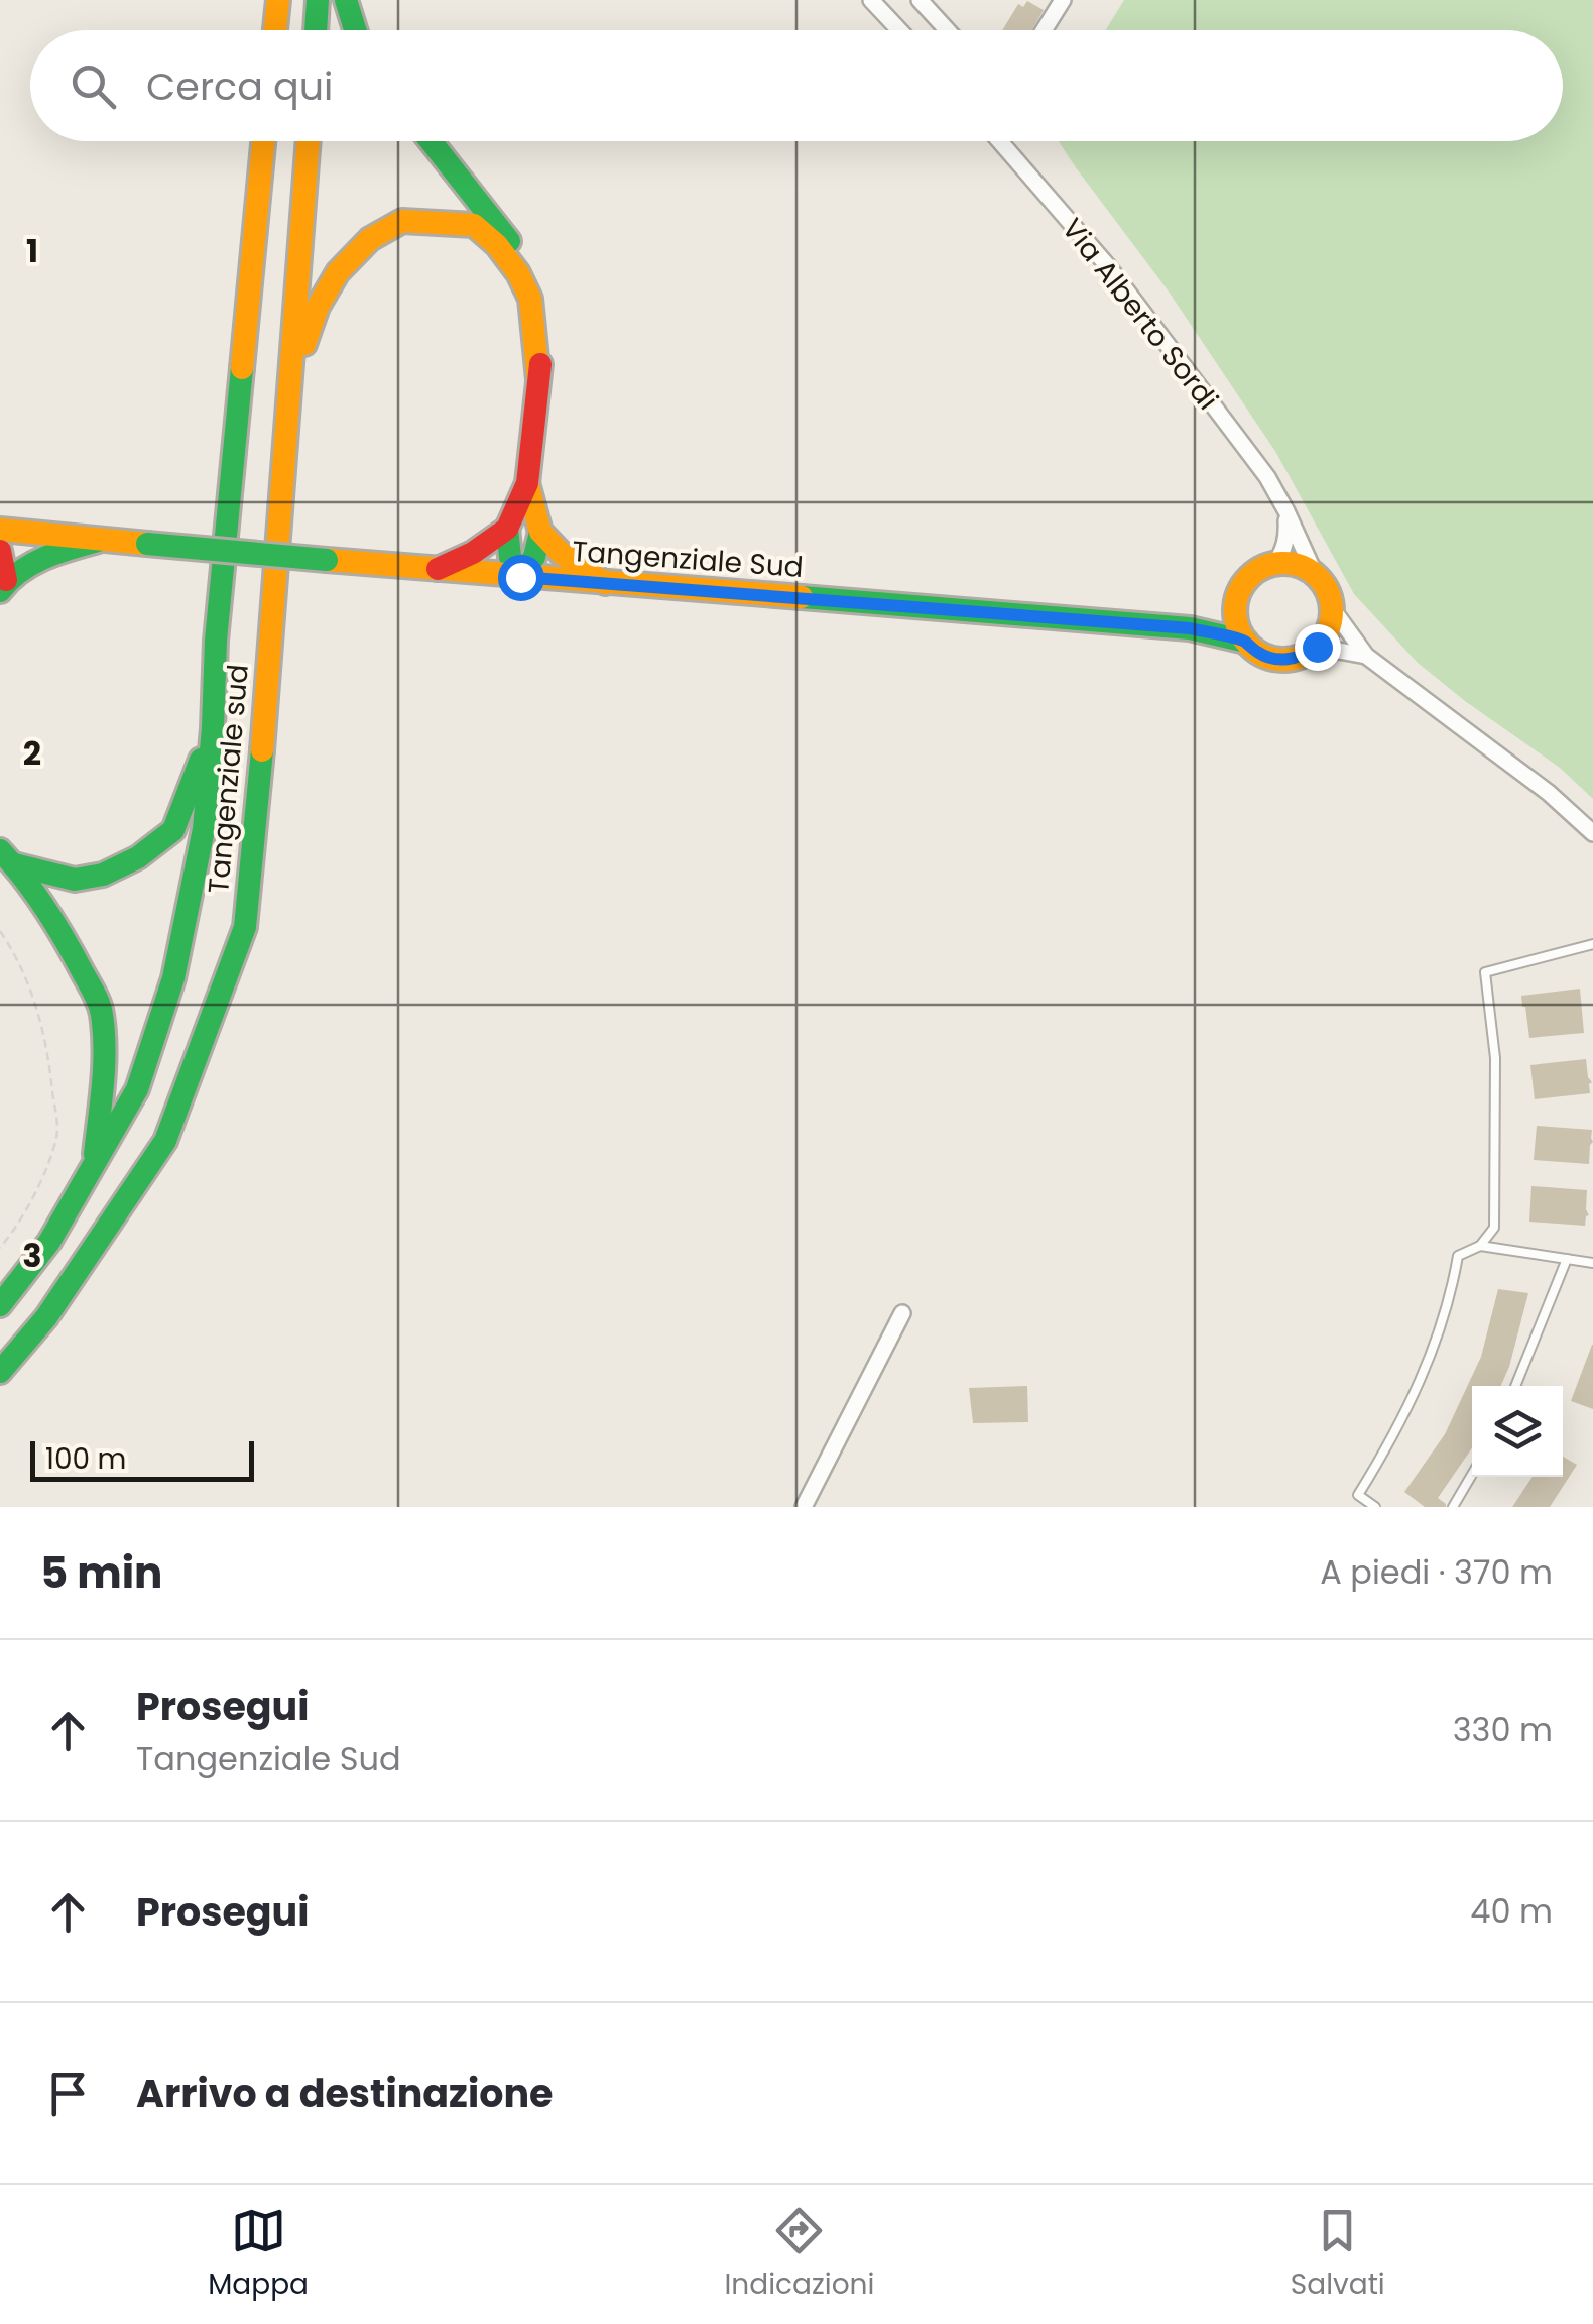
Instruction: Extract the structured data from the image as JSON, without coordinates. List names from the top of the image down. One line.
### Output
{"streets":{"main road":["Tangenziale Sud","Tangenziale sud"],"street":["Via Alberto Sordi"]},"crossings":[["Via Alberto Sordi","Tangenziale Sud"]],"scale_bar":"100 m","page":{"search":"Cerca qui","scale":"100 m","heading":["5 min","A piedi · 370 m"],"list":[["Prosegui","Tangenziale Sud","330 m"],["Prosegui","40 m"],"Arrivo a destinazione"],"nav":["Mappa","Indicazioni","Salvati"]},"grid":{"rows":["1","2","3"]}}
